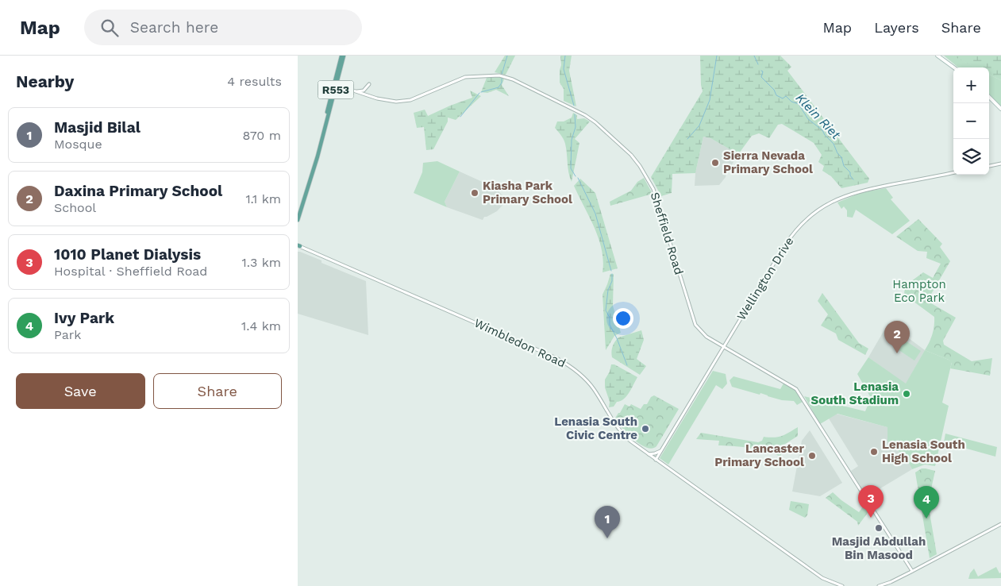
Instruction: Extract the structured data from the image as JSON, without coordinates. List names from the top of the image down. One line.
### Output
{"streets":{"main road":["R553"],"street":["Sheffield Road","Wellington Drive","Wimbledon Road"]},"crossings":[["R553","Sheffield Road"],["Sheffield Road","Wellington Drive"],["Wellington Drive","Wimbledon Road"]],"water":["Klein Riet"],"parks":["Hampton Eco Park"],"places":["Sierra Nevada Primary School","Kiasha Park Primary School","Lenasia South Stadium","Lenasia South Civic Centre","Lenasia South High School","Lancaster Primary School","Masjid Abdullah Bin Masood"],"page":{"header":"Map","search":"Search here","nav":["Map","Layers","Share"],"heading":["Nearby","4 results"],"map_buttons":["+","−"],"list":[{"mark":"1","name":"Masjid Bilal","note":"Mosque","value":"870 m"},{"mark":"2","name":"Daxina Primary School","note":"School","value":"1.1 km"},{"mark":"3","name":"1010 Planet Dialysis","note":"Hospital · Sheffield Road","value":"1.3 km"},{"mark":"4","name":"Ivy Park","note":"Park","value":"1.4 km"}],"pins":["2","3","4","1"],"buttons":["Save","Share"]}}
